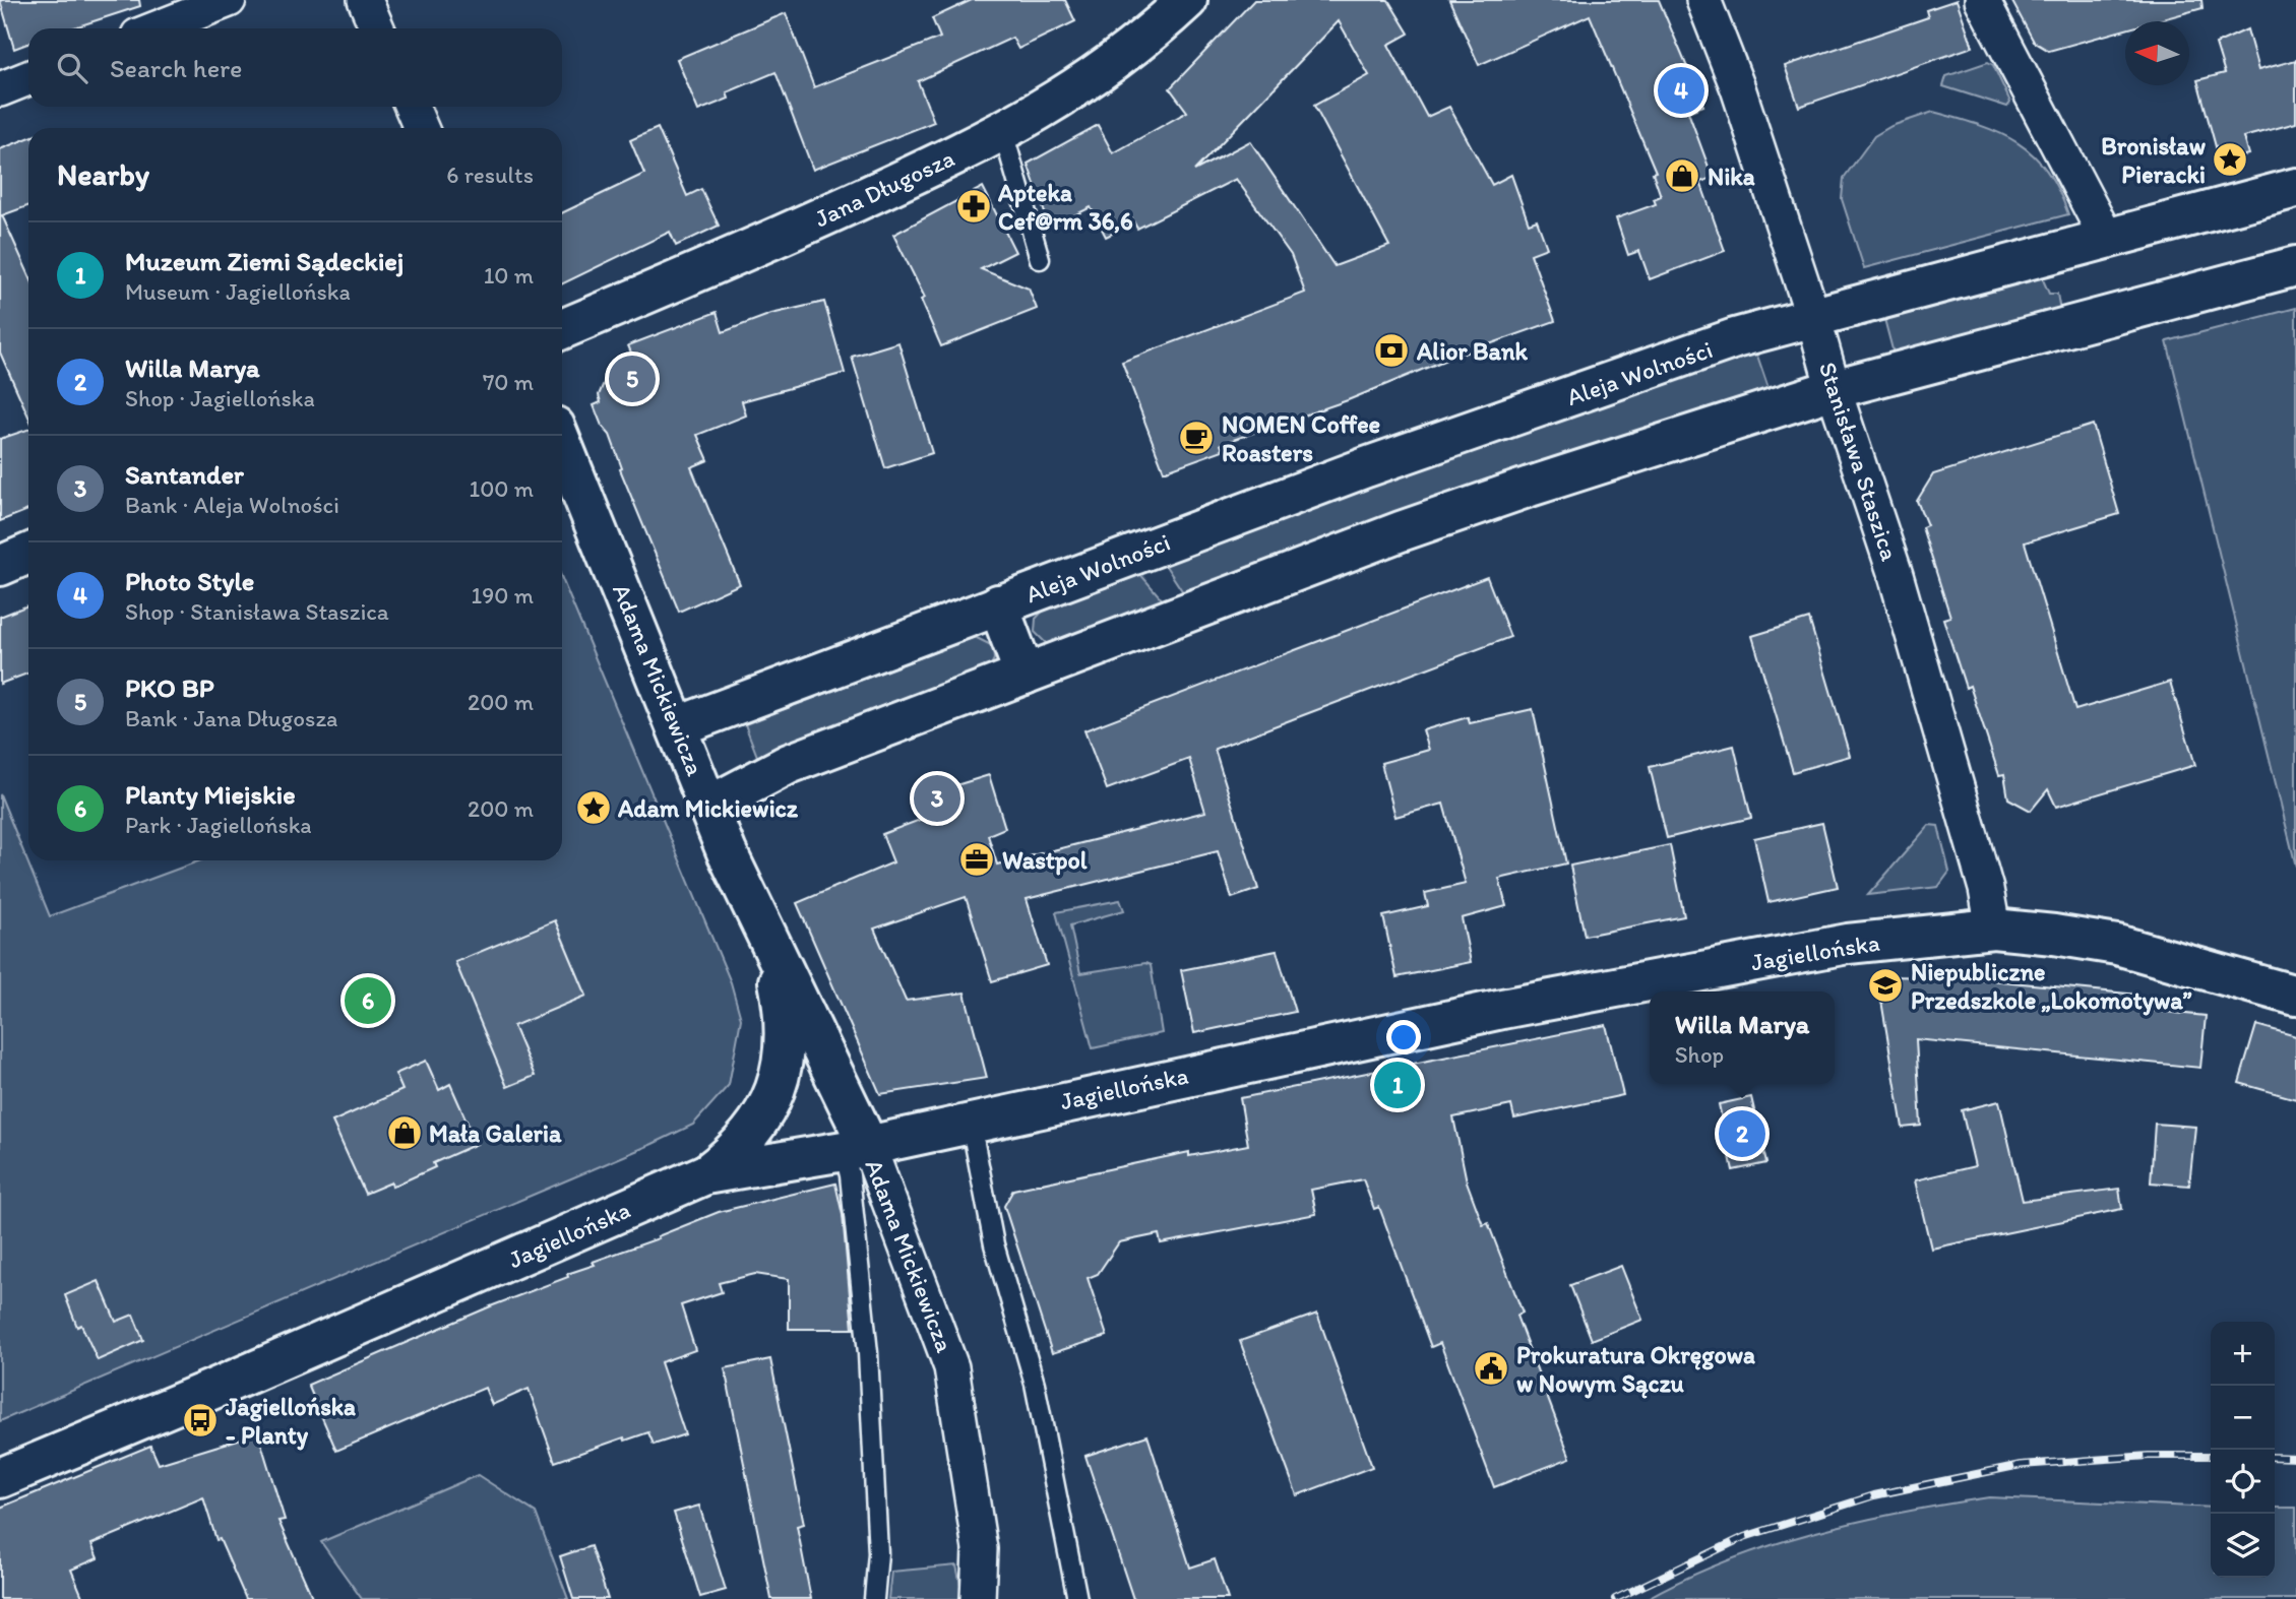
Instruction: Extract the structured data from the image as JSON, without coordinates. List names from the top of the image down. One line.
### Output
{"streets":{"street":["Jana Długosza","Aleja Wolności","Stanisława Staszica","Adama Mickiewicza","Jagiellońska"]},"crossings":[["Aleja Wolności","Stanisława Staszica"],["Aleja Wolności","Adama Mickiewicza"],["Stanisława Staszica","Jagiellońska"],["Adama Mickiewicza","Jagiellońska"]],"places":{"place":["Bronisław Pieracki","Adam Mickiewicz"],"shop":["Nika","Mała Galeria"],"pharmacy":["Apteka Cef@rm 36,6"],"bank":["Alior Bank"],"cafe":["NOMEN Coffee Roasters"],"office":["Wastpol"],"school or university":["Niepubliczne Przedszkole „Lokomotywa”"],"public building":["Prokuratura Okręgowa w Nowym Sączu"],"bus stop":["Jagiellońska - Planty"]},"north":"left","page":{"search":"Search here","pins":["4","5","3","6","1","2"],"heading":["Nearby","6 results"],"list":[{"mark":"1","name":"Muzeum Ziemi Sądeckiej","note":"Museum · Jagiellońska","value":"10 m"},{"mark":"2","name":"Willa Marya","note":"Shop · Jagiellońska","value":"70 m"},{"mark":"3","name":"Santander","note":"Bank · Aleja Wolności","value":"100 m"},{"mark":"4","name":"Photo Style","note":"Shop · Stanisława Staszica","value":"190 m"},{"mark":"5","name":"PKO BP","note":"Bank · Jana Długosza","value":"200 m"},{"mark":"6","name":"Planty Miejskie","note":"Park · Jagiellońska","value":"200 m"}],"popup":["Willa Marya","Shop"],"map_buttons":["+","−"]}}
